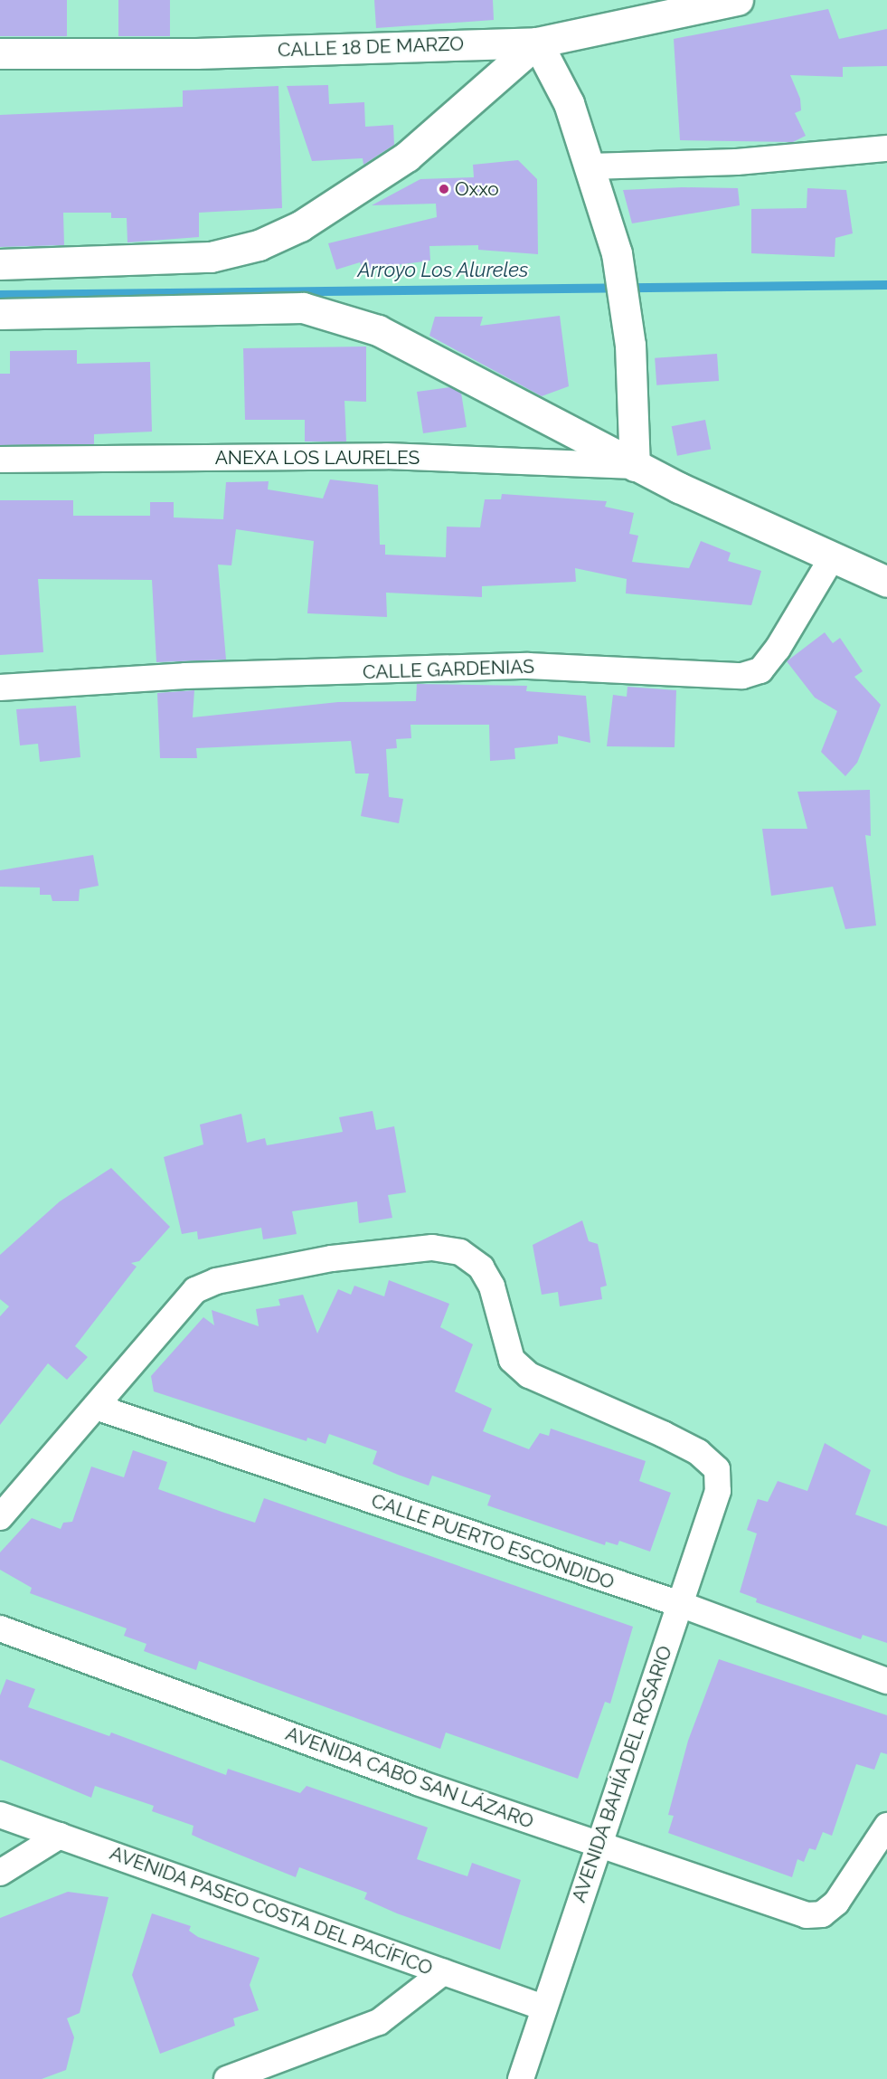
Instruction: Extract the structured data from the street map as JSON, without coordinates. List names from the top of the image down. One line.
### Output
{"streets":{"main road":["CALLE 18 DE MARZO"],"street":["ANEXA LOS LAURELES","CALLE GARDENIAS","CALLE PUERTO ESCONDIDO","AVENIDA BAHÍA DEL ROSARIO","AVENIDA CABO SAN LÁZARO","AVENIDA PASEO COSTA DEL PACÍFICO"]},"crossings":[["CALLE PUERTO ESCONDIDO","AVENIDA BAHÍA DEL ROSARIO"],["AVENIDA BAHÍA DEL ROSARIO","AVENIDA CABO SAN LÁZARO"],["AVENIDA BAHÍA DEL ROSARIO","AVENIDA PASEO COSTA DEL PACÍFICO"]],"water":["Arroyo Los Alureles"],"places":["Oxxo"]}
